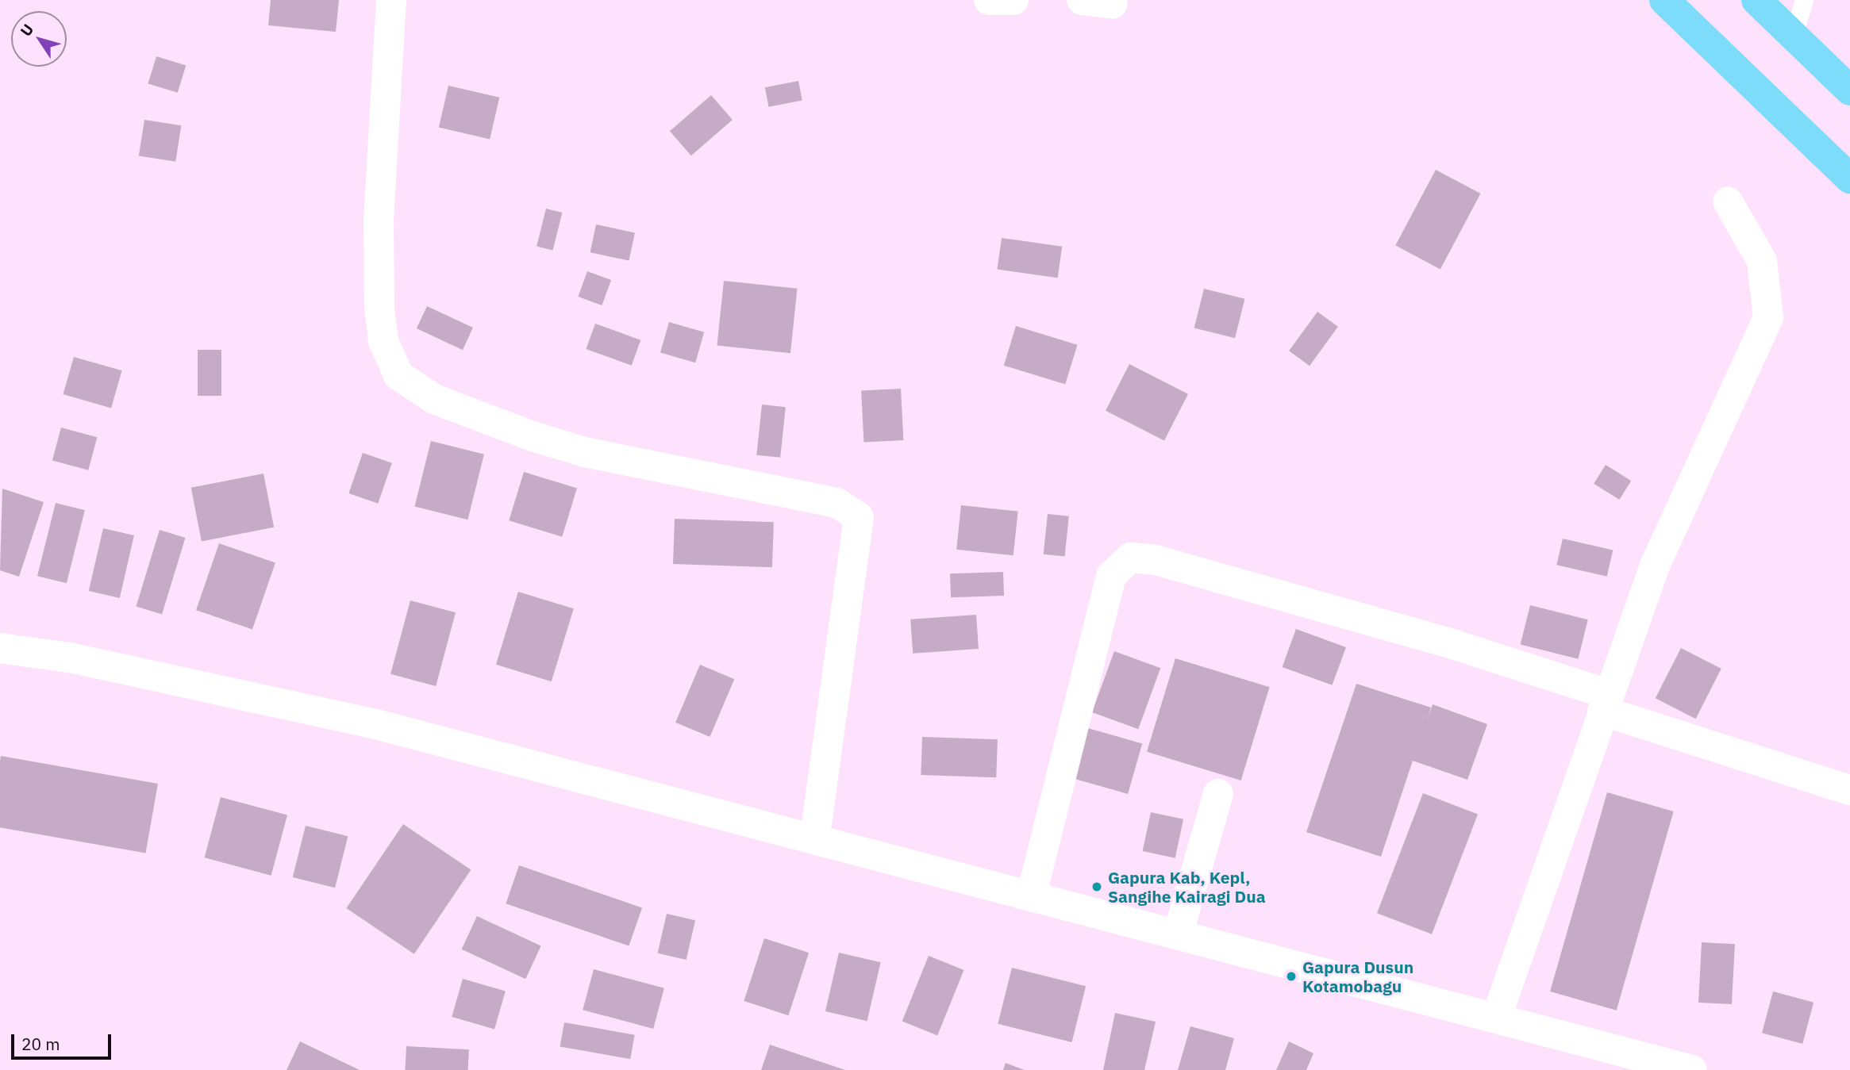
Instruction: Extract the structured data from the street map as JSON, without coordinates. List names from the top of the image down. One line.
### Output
{"places":["Gapura Kab, Kepl, Sangihe Kairagi Dua","Gapura Dusun Kotamobagu"],"scale_bar":"20 m","north":"top left"}
